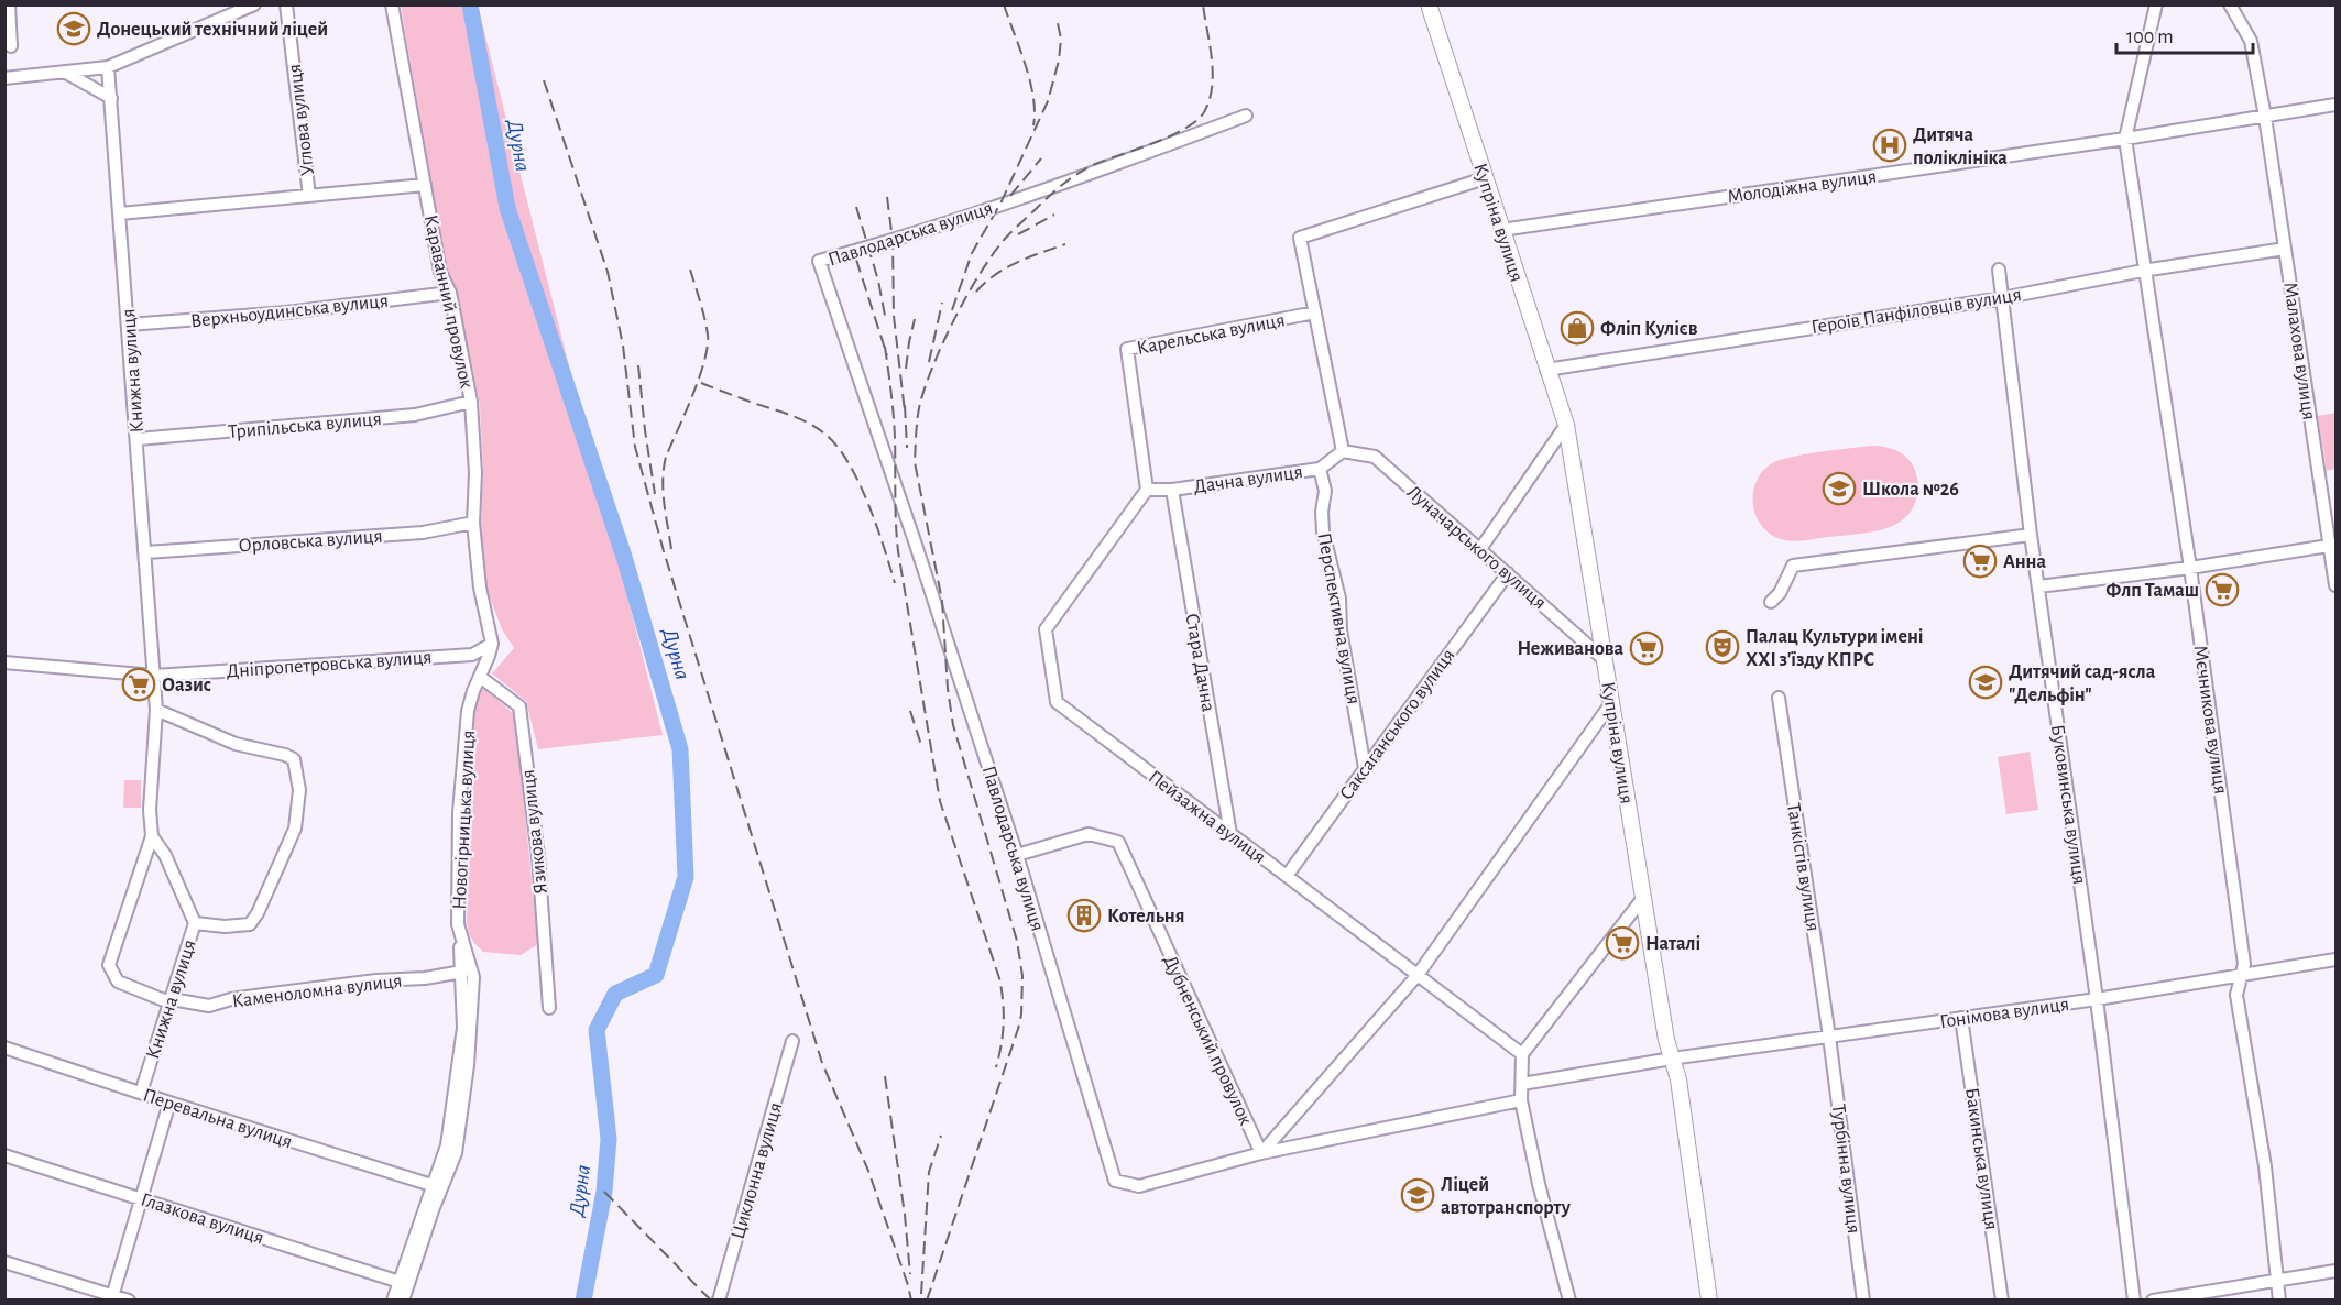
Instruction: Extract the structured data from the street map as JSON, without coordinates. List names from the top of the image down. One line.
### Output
{"streets":{"main road":["Купріна вулиця"],"street":["Углова вулиця","Молодіжна вулиця","Павлодарська вулиця","Караванний провулок","Верхньоудинська вулиця","Героїв Панфіловців вулиця","Карельська вулиця","Малахова вулиця","Книжна вулиця","Трипільська вулиця","Дачна вулиця","Орловська вулиця","Луначарського вулиця","Перспективна вулиця","Стара Дачна","Дніпропетровська вулиця","Мєчникова вулиця","Саксаганського вулиця","Буковинська вулиця","Пейзажна вулиця","Новогірницька вулиця","Язикова вулиця","Танкістів вулиця","Каменоломна вулиця","Гонімова вулиця","Дубненський провулок","Перевальна вулиця","Бакинська вулиця","Турбінна вулиця","Циклонна вулиця","Глазкова вулиця"]},"crossings":[["Углова вулиця","Караванний провулок"],["Углова вулиця","Книжна вулиця"],["Молодіжна вулиця","Купріна вулиця"],["Молодіжна вулиця","Малахова вулиця"],["Молодіжна вулиця","Мєчникова вулиця"],["Купріна вулиця","Героїв Панфіловців вулиця"],["Купріна вулиця","Луначарського вулиця"],["Купріна вулиця","Гонімова вулиця"],["Павлодарська вулиця","Дубненський провулок"],["Караванний провулок","Верхньоудинська вулиця"],["Караванний провулок","Трипільська вулиця"],["Караванний провулок","Орловська вулиця"],["Караванний провулок","Дніпропетровська вулиця"],["Верхньоудинська вулиця","Книжна вулиця"],["Героїв Панфіловців вулиця","Малахова вулиця"],["Героїв Панфіловців вулиця","Мєчникова вулиця"],["Героїв Панфіловців вулиця","Буковинська вулиця"],["Карельська вулиця","Дачна вулиця"],["Карельська вулиця","Пейзажна вулиця"],["Книжна вулиця","Трипільська вулиця"],["Книжна вулиця","Орловська вулиця"],["Книжна вулиця","Дніпропетровська вулиця"],["Книжна вулиця","Каменоломна вулиця"],["Книжна вулиця","Перевальна вулиця"],["Дачна вулиця","Луначарського вулиця"],["Дачна вулиця","Перспективна вулиця"],["Дачна вулиця","Стара Дачна"],["Дачна вулиця","Пейзажна вулиця"],["Луначарського вулиця","Саксаганського вулиця"],["Перспективна вулиця","Саксаганського вулиця"],["Стара Дачна","Пейзажна вулиця"],["Дніпропетровська вулиця","Каменоломна вулиця"],["Мєчникова вулиця","Гонімова вулиця"],["Саксаганського вулиця","Пейзажна вулиця"],["Буковинська вулиця","Гонімова вулиця"],["Новогірницька вулиця","Язикова вулиця"],["Новогірницька вулиця","Каменоломна вулиця"],["Новогірницька вулиця","Перевальна вулиця"],["Новогірницька вулиця","Глазкова вулиця"],["Танкістів вулиця","Гонімова вулиця"],["Танкістів вулиця","Турбінна вулиця"],["Гонімова вулиця","Бакинська вулиця"],["Гонімова вулиця","Турбінна вулиця"]],"water":["Дурна"],"places":{"school or university":["Донецький технічний ліцей","Школа №26","Дитячий сад-ясла \"Дельфін\"","Ліцей автотранспорту"],"hospital":["Дитяча поліклініка"],"shop":["Фліп Кулієв"],"supermarket":["Анна","Флп Тамаш","Неживанова","Оазис","Наталі"],"theatre":["Палац Культури імені XXI з'їзду КПРС"],"building":["Котельня"]},"scale_bar":"100 m"}
